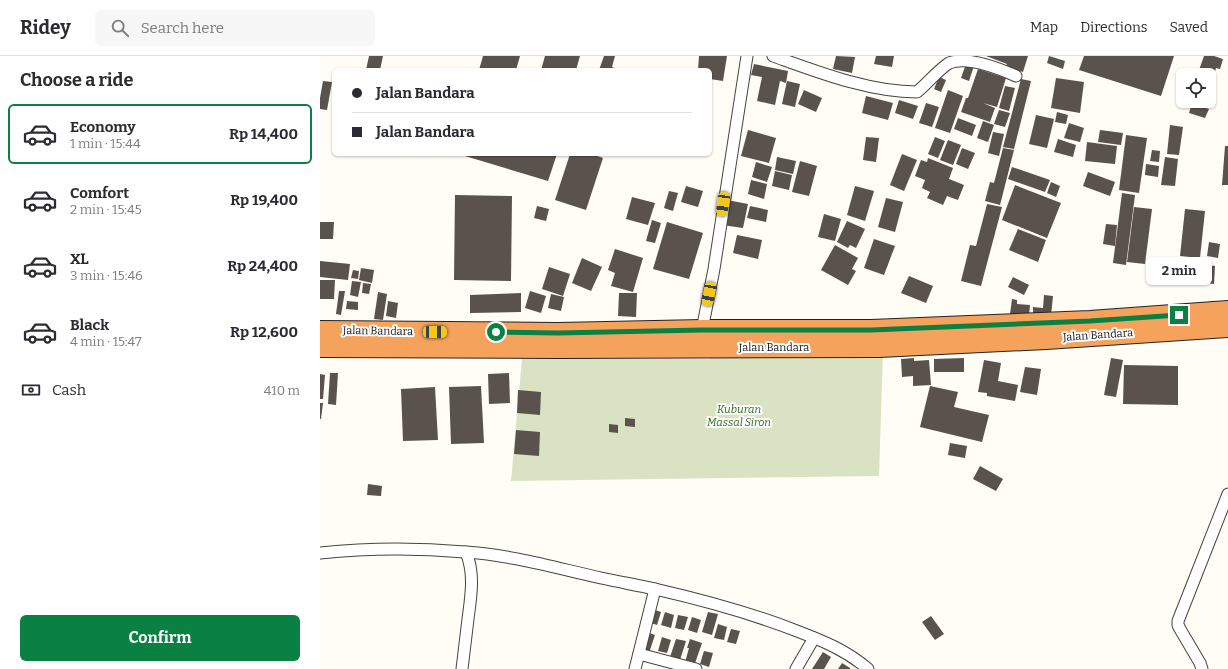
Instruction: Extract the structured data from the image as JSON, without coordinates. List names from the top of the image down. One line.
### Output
{"streets":{"highway":["Jalan Bandara"]},"parks":["Kuburan Massal Siron"],"page":{"header":"Ridey","search":"Search here","nav":["Map","Directions","Saved"],"heading":"Choose a ride","banner":["Jalan Bandara","Jalan Bandara"],"list":[{"name":"Economy","note":"1 min · 15:44","value":"Rp 14,400"},{"name":"Comfort","note":"2 min · 15:45","value":"Rp 19,400"},{"name":"XL","note":"3 min · 15:46","value":"Rp 24,400"},{"name":"Black","note":"4 min · 15:47","value":"Rp 12,600"}],"bubble":"2 min","pay":["Cash","410 m"],"buttons":"Confirm"}}
